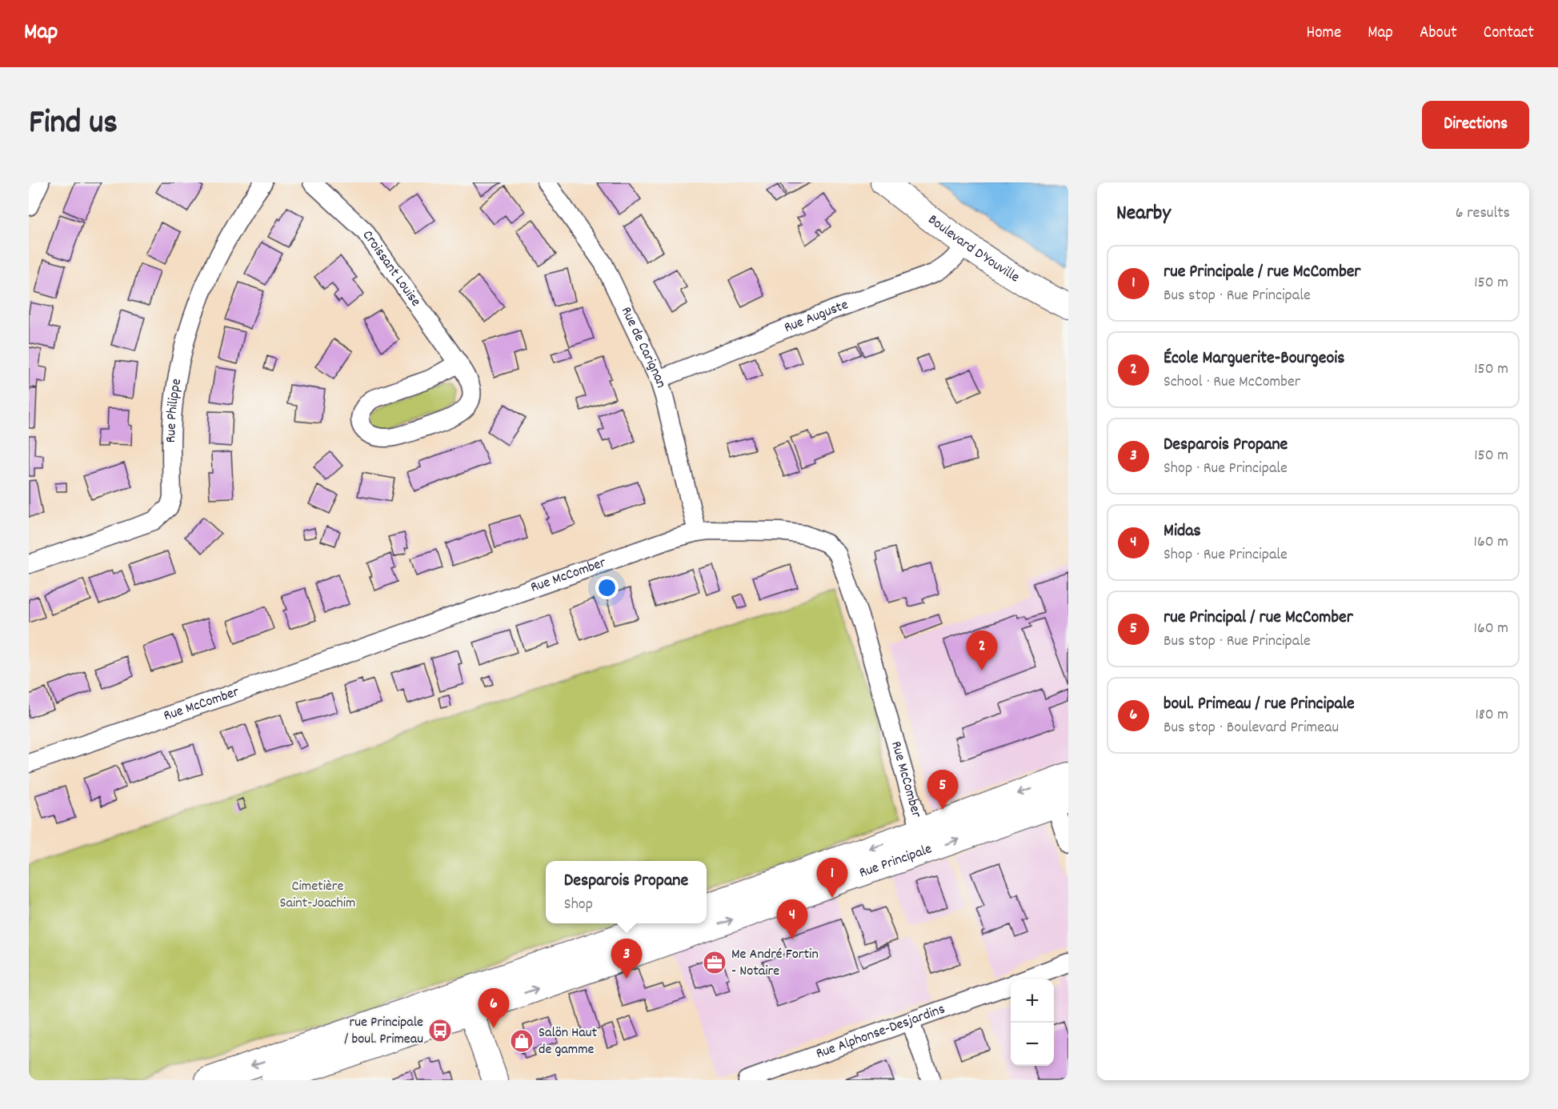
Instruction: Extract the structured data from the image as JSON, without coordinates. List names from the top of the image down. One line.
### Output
{"streets":{"street":["Boulevard D'Youville","Croissant Louise","Rue Auguste","Rue de Carignan","Rue Philippe","Rue McComber","Rue Principale","Rue Alphonse-Desjardins"]},"crossings":[["Boulevard D'Youville","Rue Auguste"],["Rue Auguste","Rue de Carignan"],["Rue de Carignan","Rue McComber"],["Rue McComber","Rue Principale"]],"parks":["Cimetière Saint-Joachim"],"places":{"office":["Me André Fortin - Notaire"],"bus stop":["rue Principale / boul. Primeau"],"shop":["Salön Haut de gamme"]},"page":{"header":"Map","nav":["Home","Map","About","Contact"],"title":"Find us","buttons":"Directions","heading":["Nearby","6 results"],"list":[{"mark":"1","name":"rue Principale / rue McComber","note":"Bus stop · Rue Principale","value":"150 m"},{"mark":"2","name":"École Marguerite-Bourgeois","note":"School · Rue McComber","value":"150 m"},{"mark":"3","name":"Desparois Propane","note":"Shop · Rue Principale","value":"150 m"},{"mark":"4","name":"Midas","note":"Shop · Rue Principale","value":"160 m"},{"mark":"5","name":"rue Principal / rue McComber","note":"Bus stop · Rue Principale","value":"160 m"},{"mark":"6","name":"boul. Primeau / rue Principale","note":"Bus stop · Boulevard Primeau","value":"180 m"}],"pins":["2","5","1","4","3","6"],"popup":["Desparois Propane","Shop"],"map_buttons":["+","−"]}}
